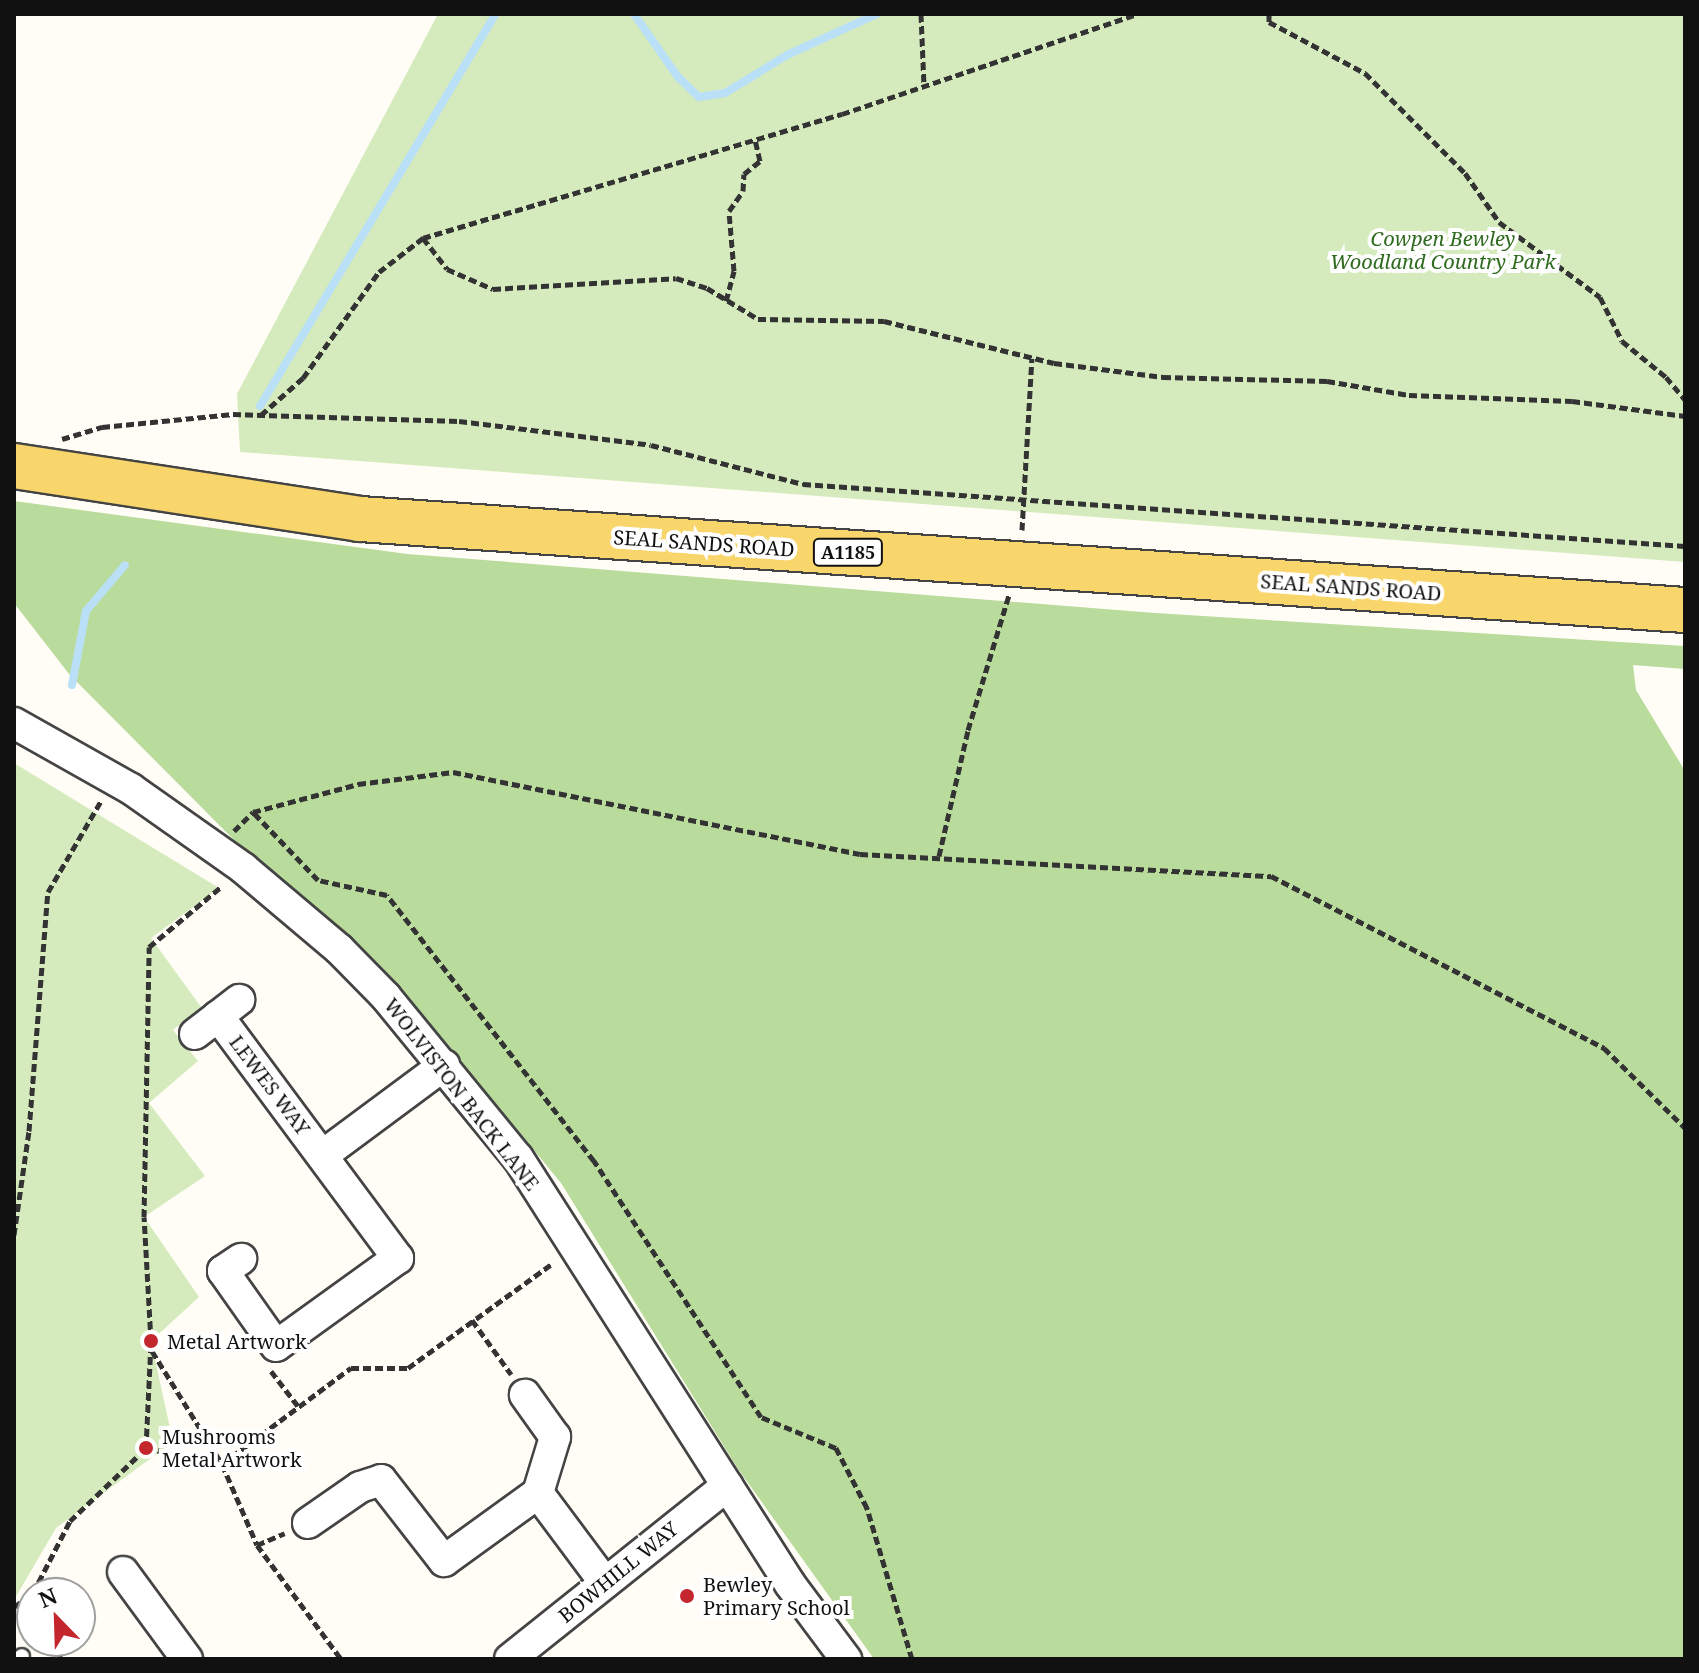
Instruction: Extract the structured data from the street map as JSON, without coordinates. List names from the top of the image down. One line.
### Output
{"streets":{"main road":["SEAL SANDS ROAD","A1185"],"street":["LEWES WAY","WOLVISTON BACK LANE","BOWHILL WAY"]},"crossings":[["LEWES WAY","WOLVISTON BACK LANE"],["WOLVISTON BACK LANE","BOWHILL WAY"]],"parks":["Cowpen Bewley Woodland Country Park"],"places":["Metal Artwork","Mushrooms Metal Artwork","Bewley Primary School"],"north":"top left"}
